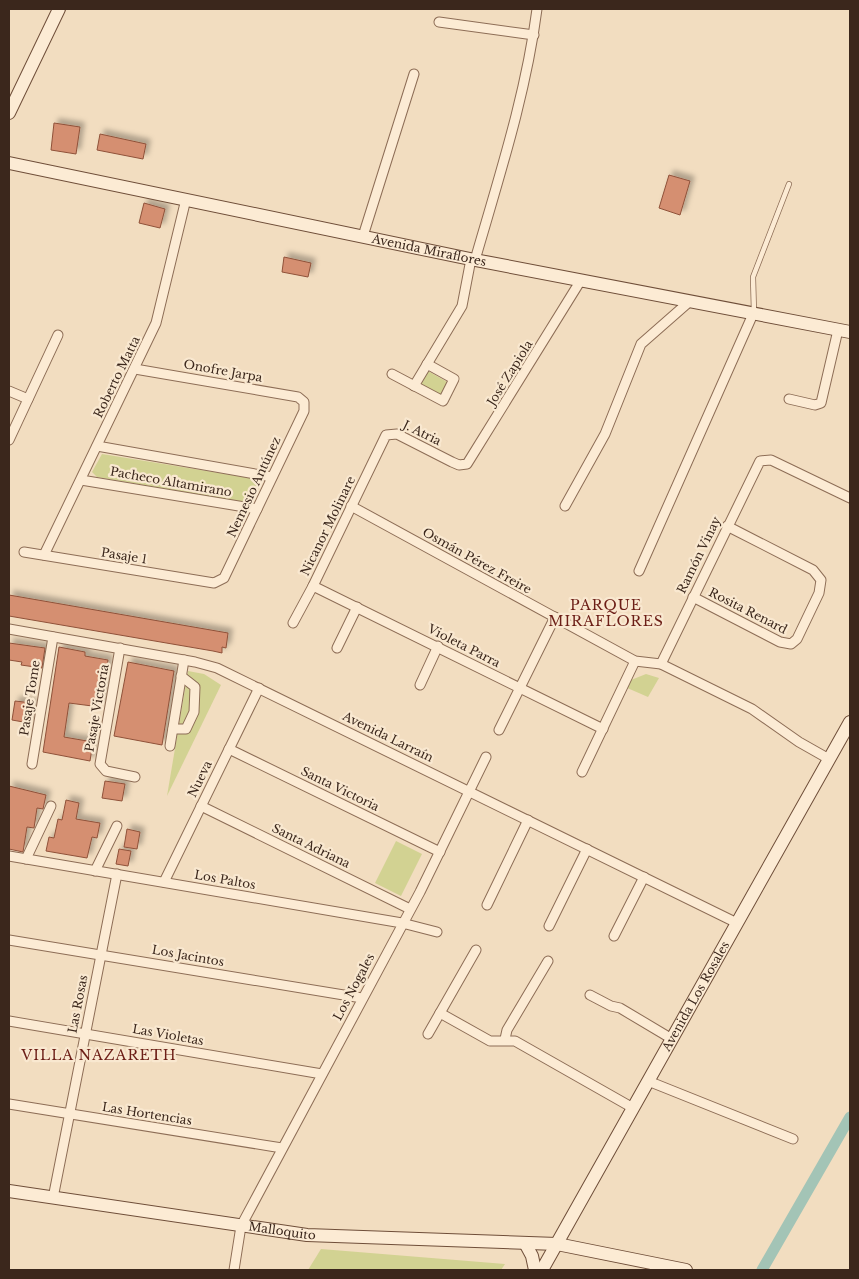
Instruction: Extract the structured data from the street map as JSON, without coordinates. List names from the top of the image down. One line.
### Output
{"streets":{"street":["Avenida Miraflores","Onofre Jarpa","José Zapiola","Roberto Matta","J. Atria","Pacheco Altamirano","Nemesio Antúnez","Nicanor Molinare","Ramón Vinay","Pasaje 1","Osmán Pérez Freire","Rosita Renard","Violeta Parra","Pasaje Tome","Pasaje Victoria","Avenida Larraín","Nueva","Santa Victoria","Santa Adriana","Los Paltos","Los Jacintos","Los Nogales","Avenida Los Rosales","Las Rosas","Las Violetas","Las Hortencias","Malloquito"]},"crossings":[["Avenida Miraflores","José Zapiola"],["Avenida Miraflores","Roberto Matta"],["Onofre Jarpa","Roberto Matta"],["Onofre Jarpa","Nemesio Antúnez"],["José Zapiola","J. Atria"],["Roberto Matta","Pacheco Altamirano"],["Roberto Matta","Pasaje 1"],["J. Atria","Nicanor Molinare"],["Pacheco Altamirano","Nemesio Antúnez"],["Nemesio Antúnez","Pasaje 1"],["Nicanor Molinare","Osmán Pérez Freire"],["Nicanor Molinare","Violeta Parra"],["Ramón Vinay","Osmán Pérez Freire"],["Ramón Vinay","Rosita Renard"],["Osmán Pérez Freire","Avenida Los Rosales"],["Pasaje Tome","Avenida Larraín"],["Pasaje Victoria","Avenida Larraín"],["Avenida Larraín","Nueva"],["Avenida Larraín","Los Nogales"],["Avenida Larraín","Avenida Los Rosales"],["Nueva","Santa Victoria"],["Nueva","Santa Adriana"],["Nueva","Los Paltos"],["Santa Victoria","Los Nogales"],["Santa Adriana","Los Nogales"],["Los Paltos","Los Nogales"],["Los Paltos","Las Rosas"],["Los Jacintos","Los Nogales"],["Los Jacintos","Las Rosas"],["Los Nogales","Las Violetas"],["Los Nogales","Las Hortencias"],["Los Nogales","Malloquito"],["Avenida Los Rosales","Malloquito"],["Las Rosas","Las Violetas"],["Las Rosas","Las Hortencias"],["Las Rosas","Malloquito"]],"districts":["PARQUE MIRAFLORES","VILLA NAZARETH"]}
